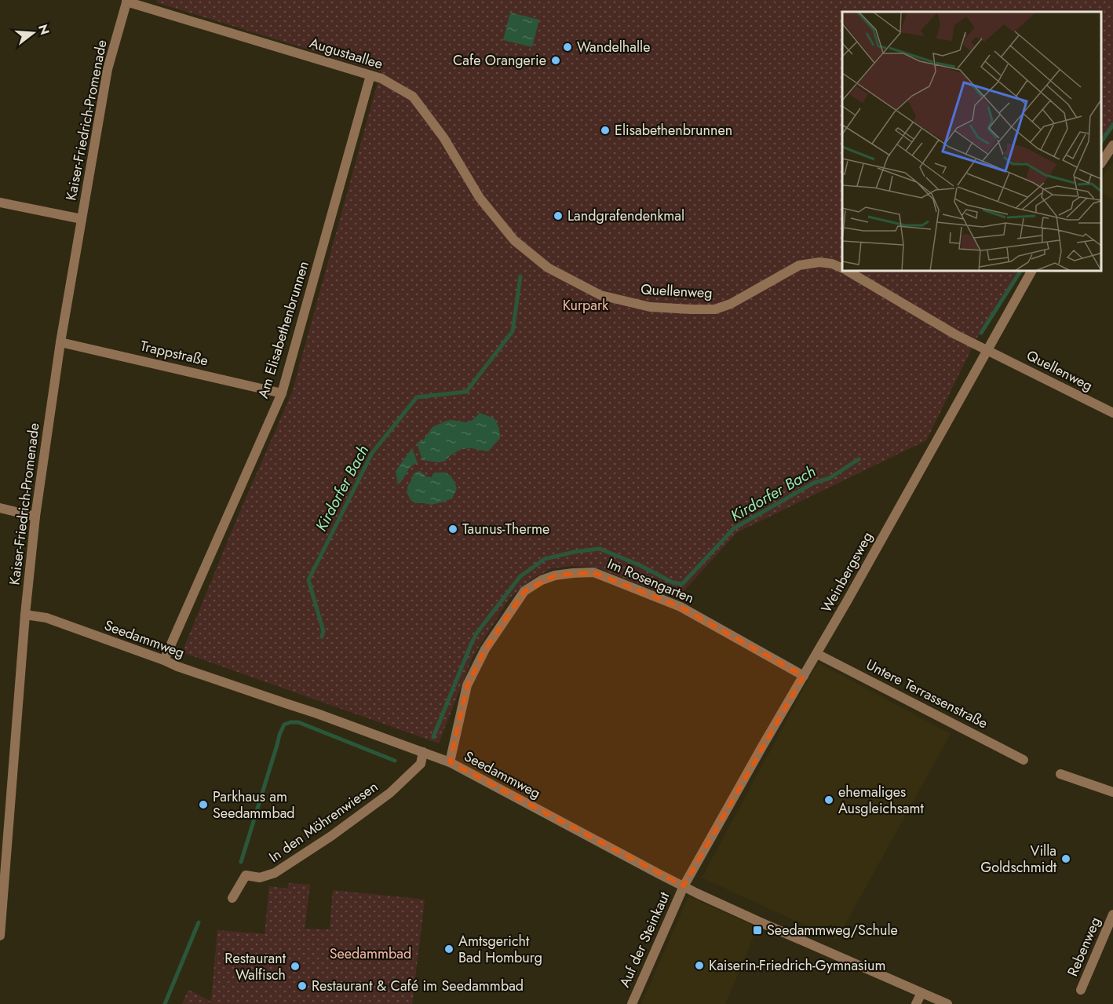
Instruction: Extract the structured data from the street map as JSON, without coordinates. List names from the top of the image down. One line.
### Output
{"streets":{"street":["Augustaallee","Kaiser-Friedrich-Promenade","Quellenweg","Am Elisabethenbrunnen","Trappstraße","Weinbergsweg","Im Rosengarten","Seedammweg","Untere Terrassenstraße","In den Möhrenwiesen","Auf der Steinkaut","Rebenweg"]},"crossings":[["Augustaallee","Kaiser-Friedrich-Promenade"],["Augustaallee","Quellenweg"],["Augustaallee","Am Elisabethenbrunnen"],["Kaiser-Friedrich-Promenade","Trappstraße"],["Kaiser-Friedrich-Promenade","Seedammweg"],["Quellenweg","Weinbergsweg"],["Am Elisabethenbrunnen","Trappstraße"],["Am Elisabethenbrunnen","Seedammweg"],["Weinbergsweg","Im Rosengarten"],["Weinbergsweg","Seedammweg"],["Weinbergsweg","Untere Terrassenstraße"],["Weinbergsweg","Auf der Steinkaut"],["Im Rosengarten","Seedammweg"],["Seedammweg","In den Möhrenwiesen"],["Seedammweg","Auf der Steinkaut"]],"water":["Kirdorfer Bach"],"parks":["Kurpark","Seedammbad"],"places":{"other":["Wandelhalle","Cafe Orangerie","Elisabethenbrunnen","Landgrafendenkmal","Taunus-Therme","ehemaliges Ausgleichsamt","Parkhaus am Seedammbad","Villa Goldschmidt","Amtsgericht Bad Homburg","Kaiserin-Friedrich-Gymnasium","Restaurant Walfisch","Restaurant & Café im Seedammbad"],"transit":["Seedammweg/Schule"]},"north":"right"}
